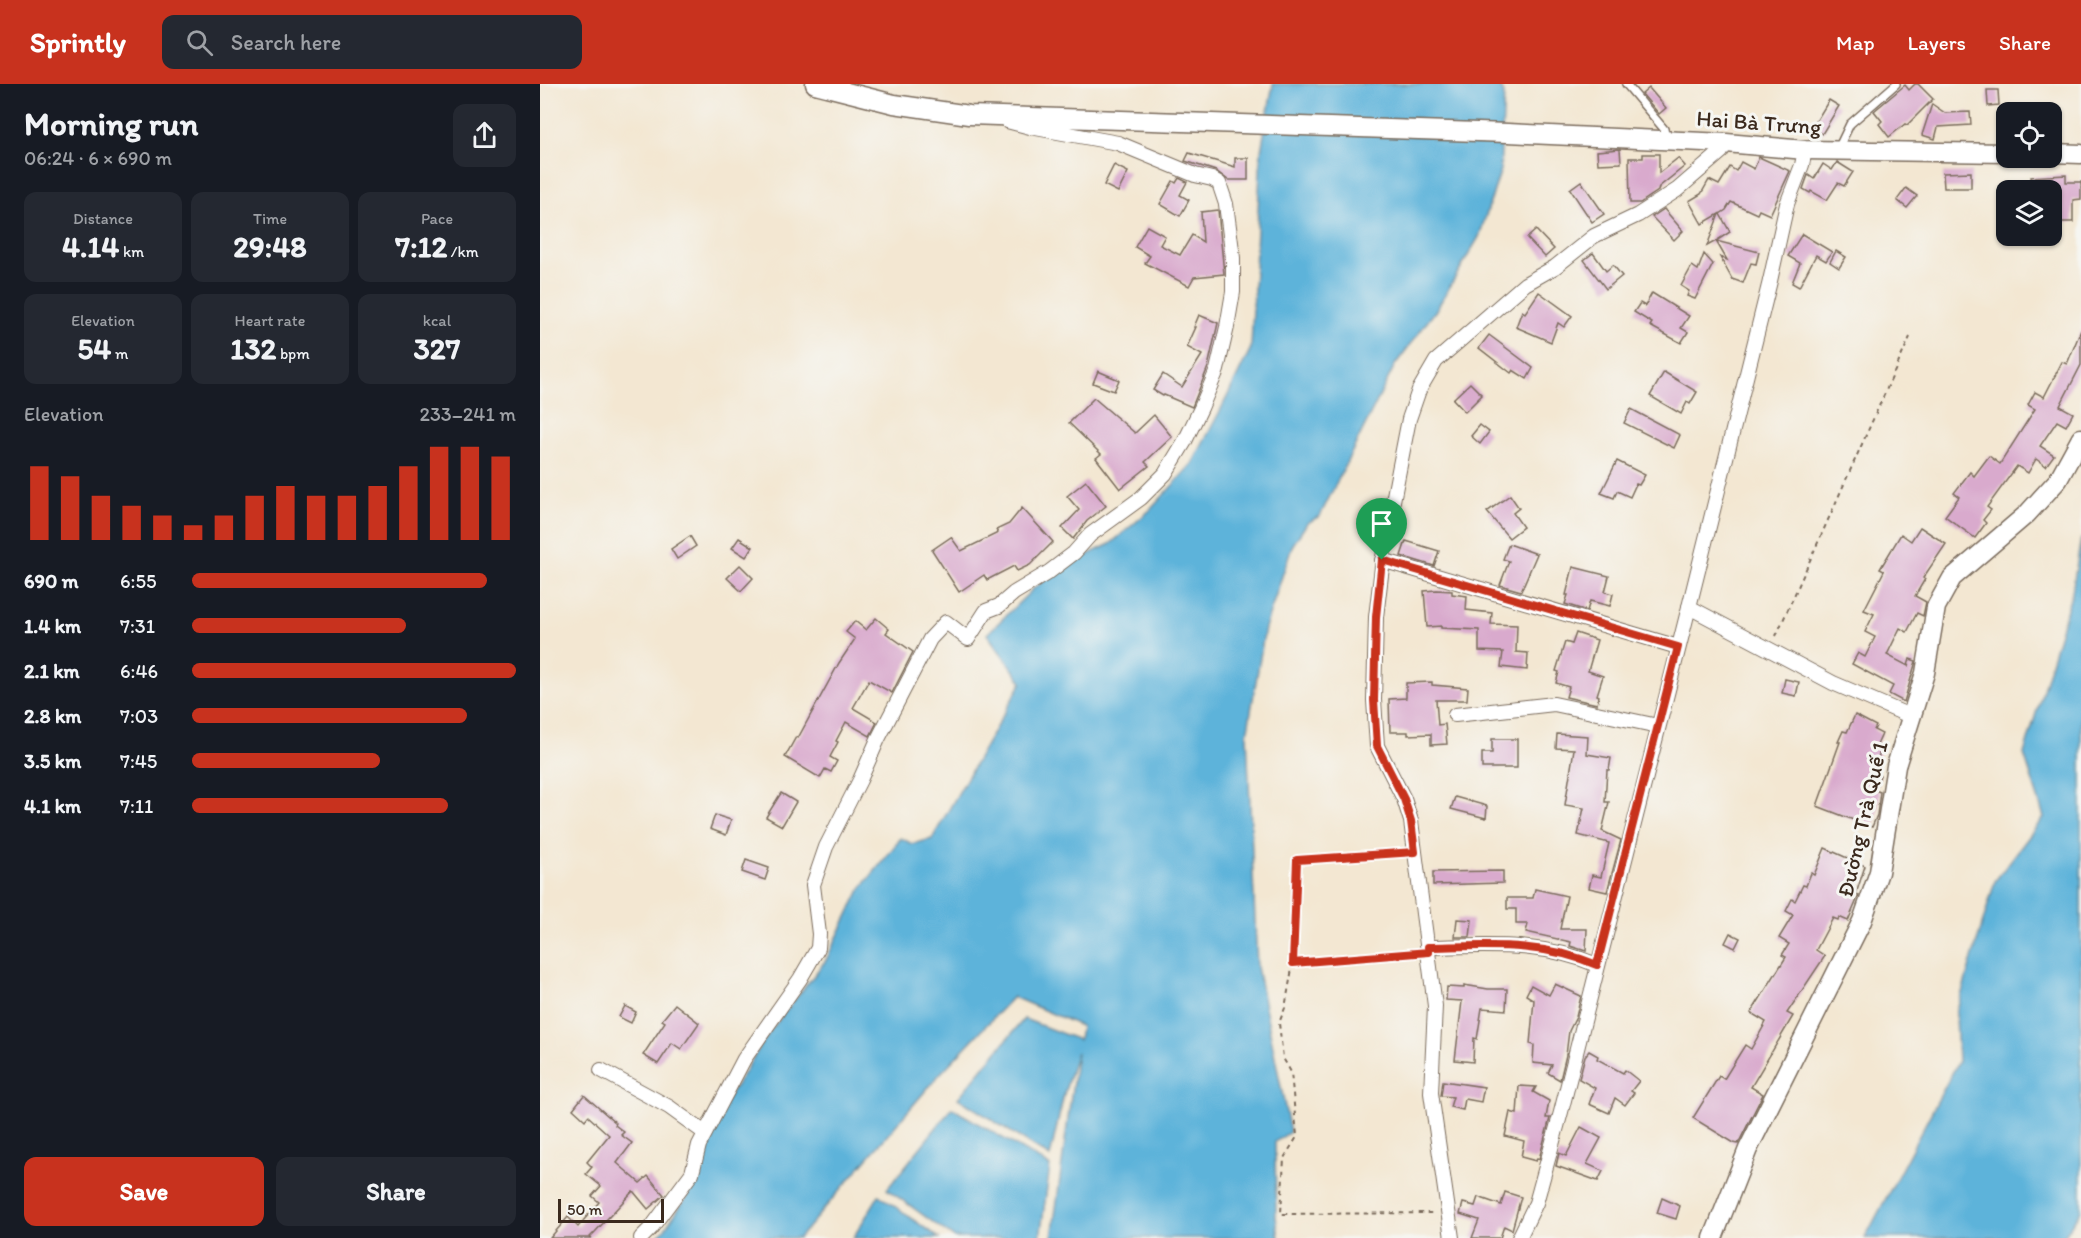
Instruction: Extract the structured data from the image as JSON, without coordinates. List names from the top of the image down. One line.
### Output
{"streets":{"street":["Hai Bà Trưng","Đường Trà Quế 1"]},"scale_bar":"50 m","page":{"header":"Sprintly","search":"Search here","nav":["Map","Layers","Share"],"heading":["Morning run","06:24 · 6 × 690 m"],"stats":[["Distance","4.14 km"],["Time","29:48"],["Pace","7:12 /km"],["Elevation","54 m"],["Heart rate","132 bpm"],["kcal","327"]],"chart":["Elevation","233–241 m"],"list":[{"name":"690 m","note":"6:55"},{"name":"1.4 km","note":"7:31"},{"name":"2.1 km","note":"6:46"},{"name":"2.8 km","note":"7:03"},{"name":"3.5 km","note":"7:45"},{"name":"4.1 km","note":"7:11"}],"buttons":["Save","Share"],"scale":"50 m"}}
